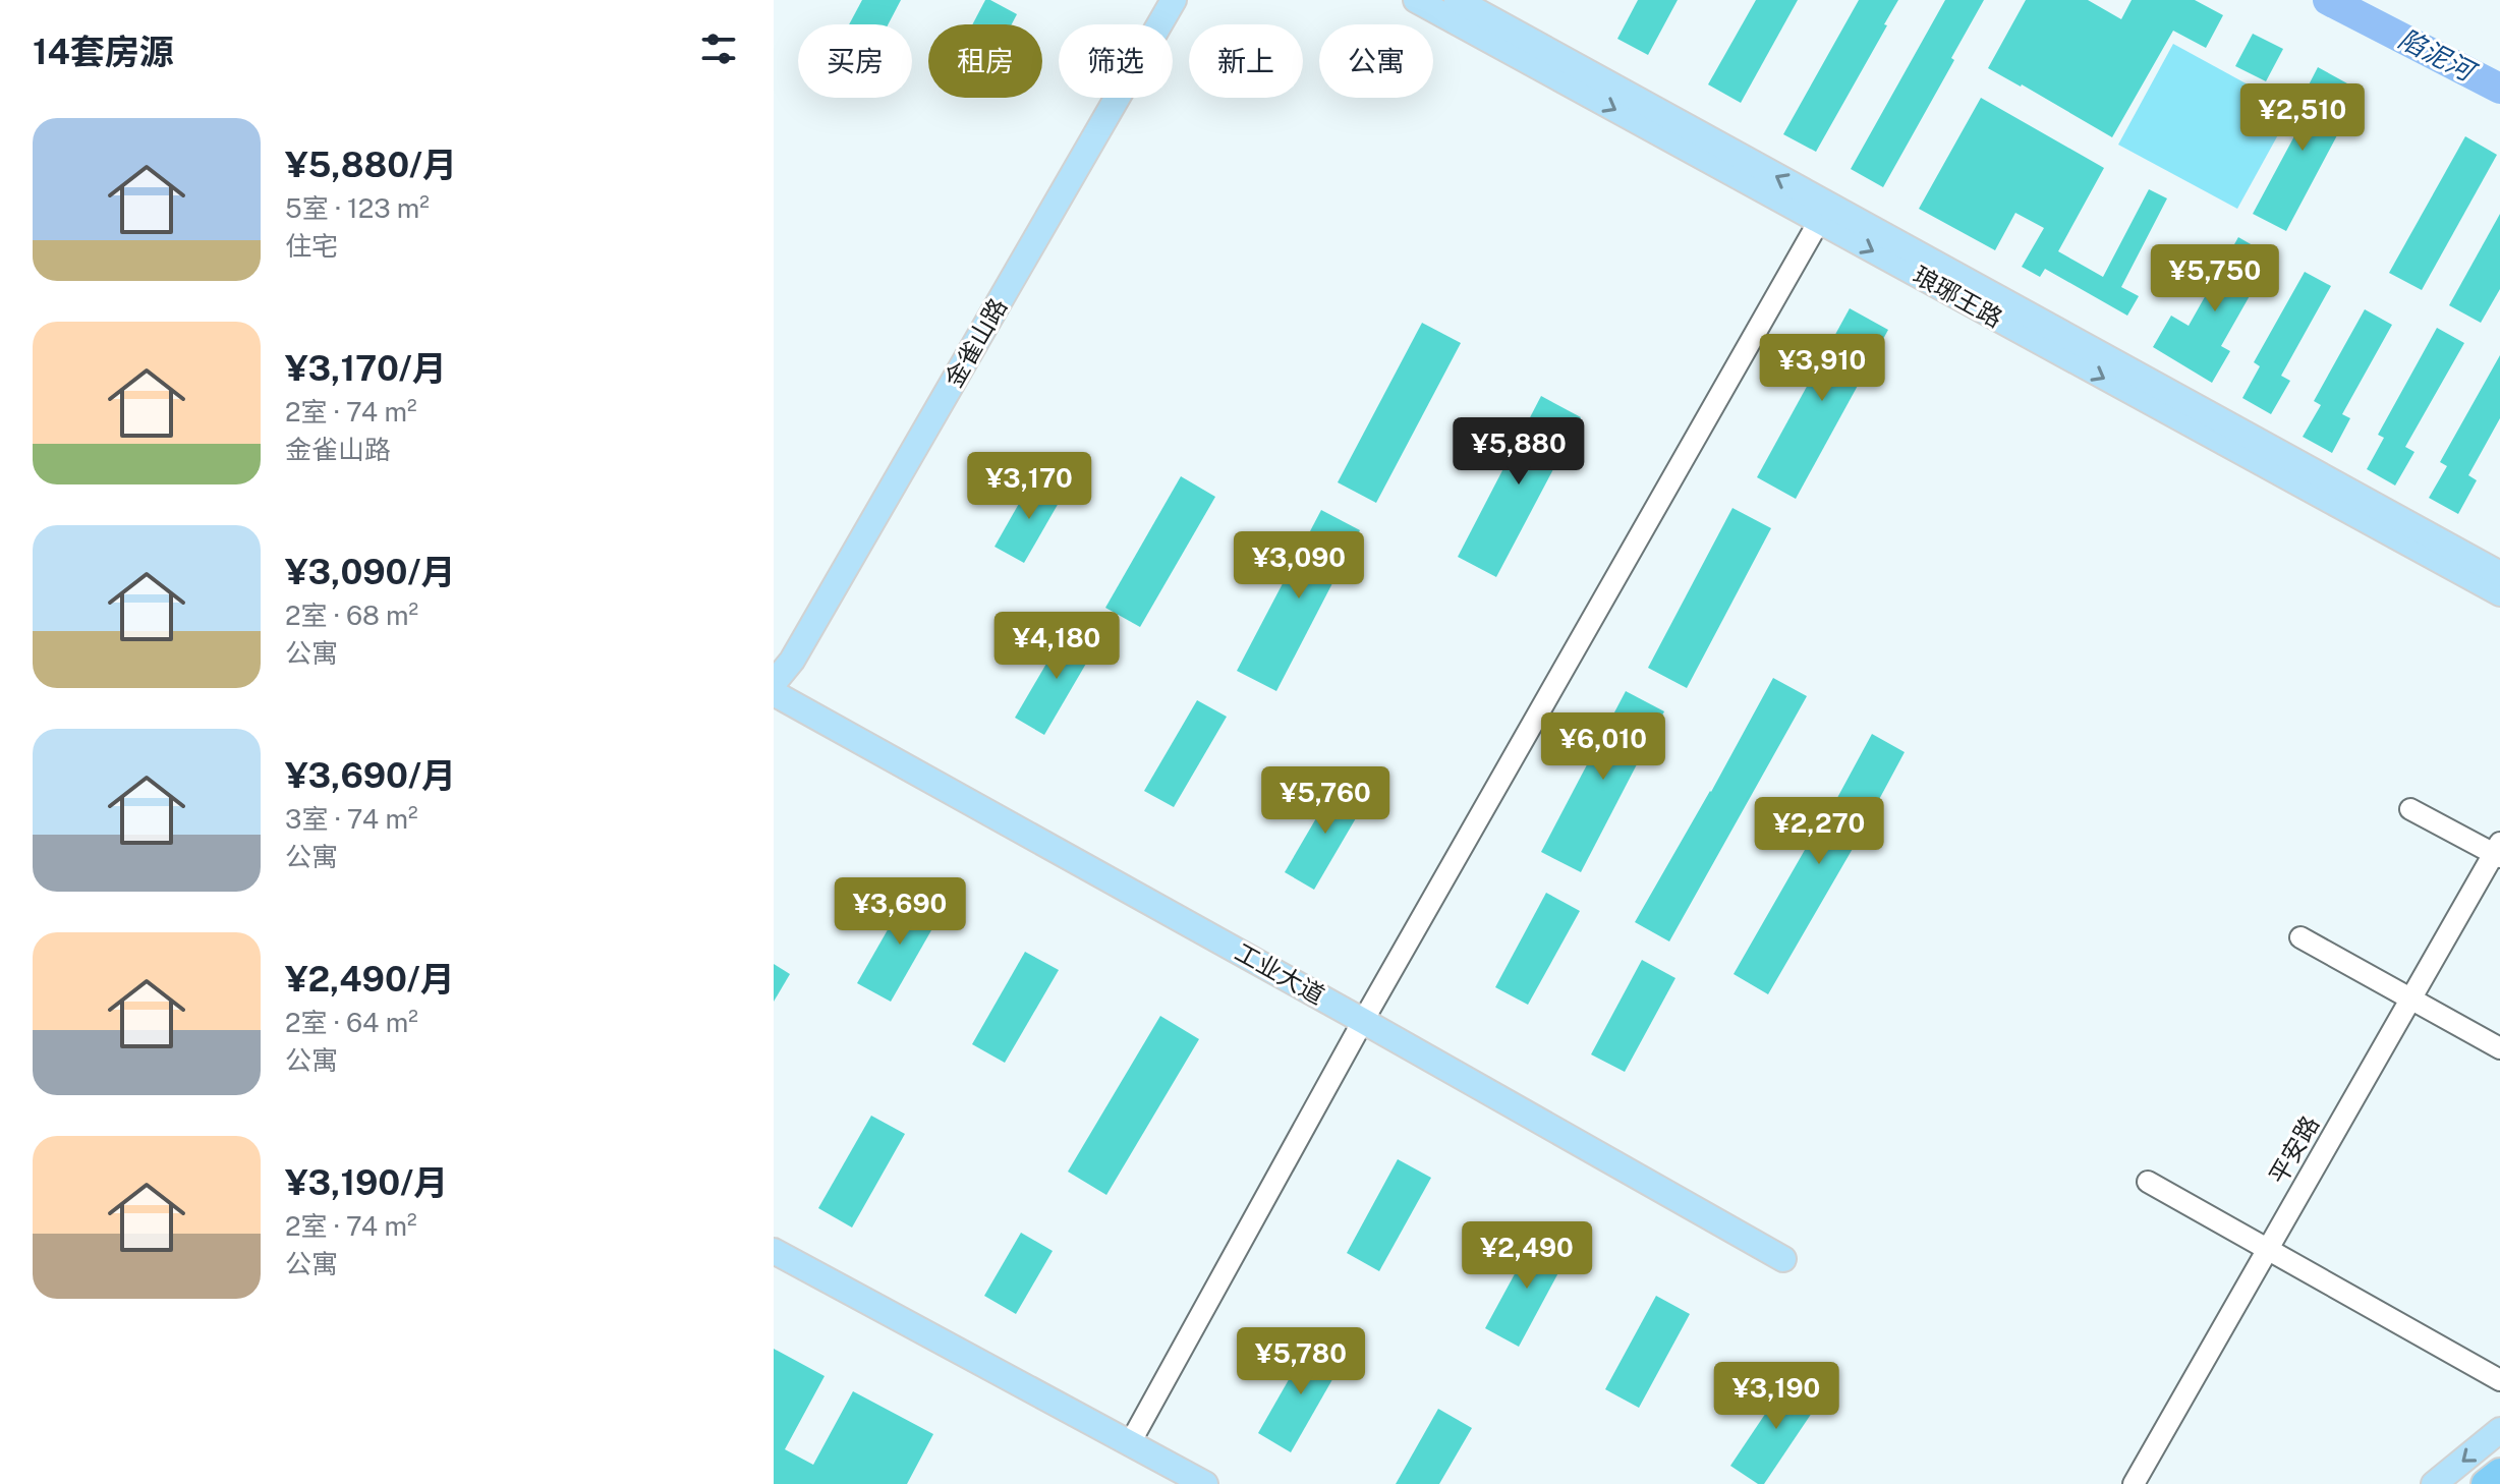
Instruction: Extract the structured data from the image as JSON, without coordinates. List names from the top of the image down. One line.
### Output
{"streets":{"main road":["琅琊王路","金雀山路","工业大道"],"street":["平安路"]},"water":["陷泥河"],"page":{"heading":"14套房源","chip":["买房","租房","筛选","新上","公寓"],"price":["¥2,510","¥5,750","¥3,910","¥5,880","¥3,170","¥3,090","¥4,180","¥6,010","¥5,760","¥2,270","¥3,690","¥2,490","¥5,780","¥3,190"],"list":[{"name":"¥5,880/月","note":"5室 · 123 m² · 住宅"},{"name":"¥3,170/月","note":"2室 · 74 m² · 金雀山路"},{"name":"¥3,090/月","note":"2室 · 68 m² · 公寓"},{"name":"¥3,690/月","note":"3室 · 74 m² · 公寓"},{"name":"¥2,490/月","note":"2室 · 64 m² · 公寓"},{"name":"¥3,190/月","note":"2室 · 74 m² · 公寓"}]}}
